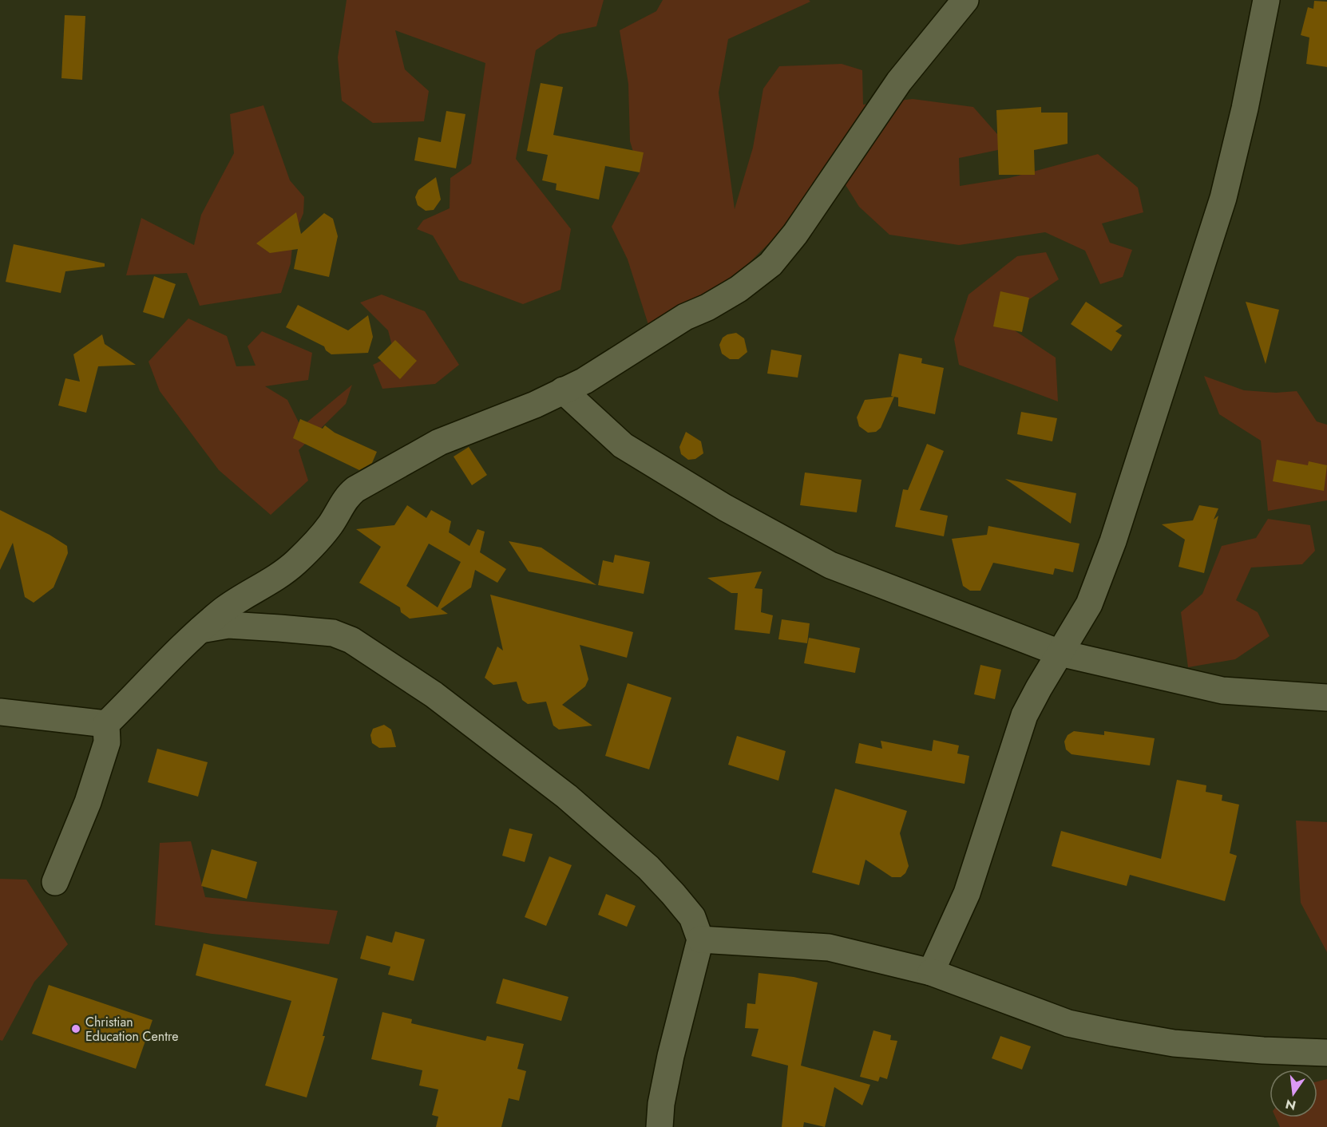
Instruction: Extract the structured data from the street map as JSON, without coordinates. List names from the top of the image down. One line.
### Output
{"places":["Christian Education Centre"],"north":"bottom"}
